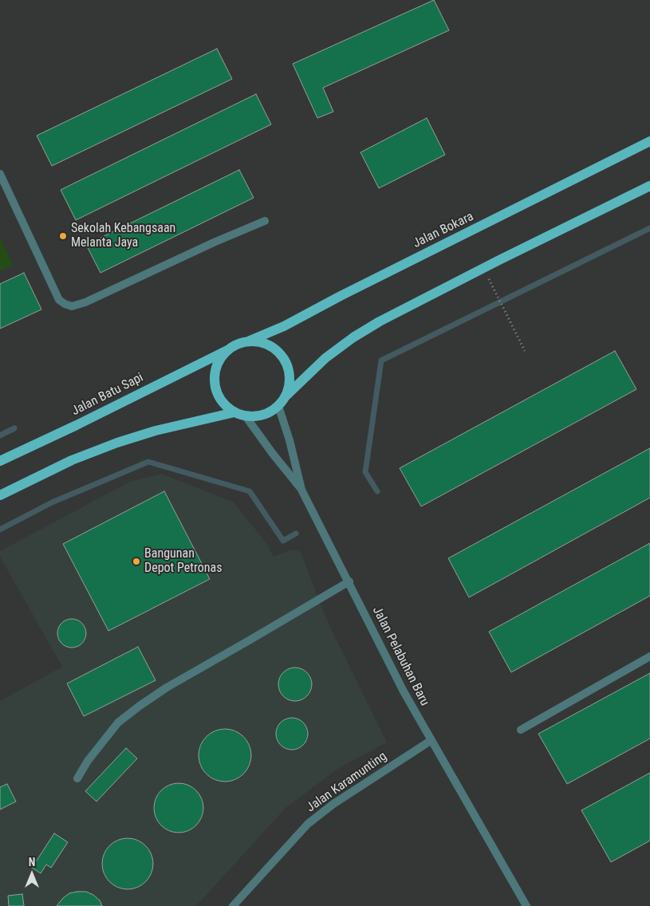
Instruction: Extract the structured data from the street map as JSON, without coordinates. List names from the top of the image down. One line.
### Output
{"streets":{"main road":["Jalan Bokara","Jalan Batu Sapi"],"street":["Jalan Pelabuhan Baru","Jalan Karamunting"]},"crossings":[["Jalan Bokara","Jalan Batu Sapi"],["Jalan Bokara","Jalan Pelabuhan Baru"],["Jalan Batu Sapi","Jalan Pelabuhan Baru"],["Jalan Pelabuhan Baru","Jalan Karamunting"]],"places":["Sekolah Kebangsaan Melanta Jaya","Bangunan Depot Petronas"],"north":"top"}
